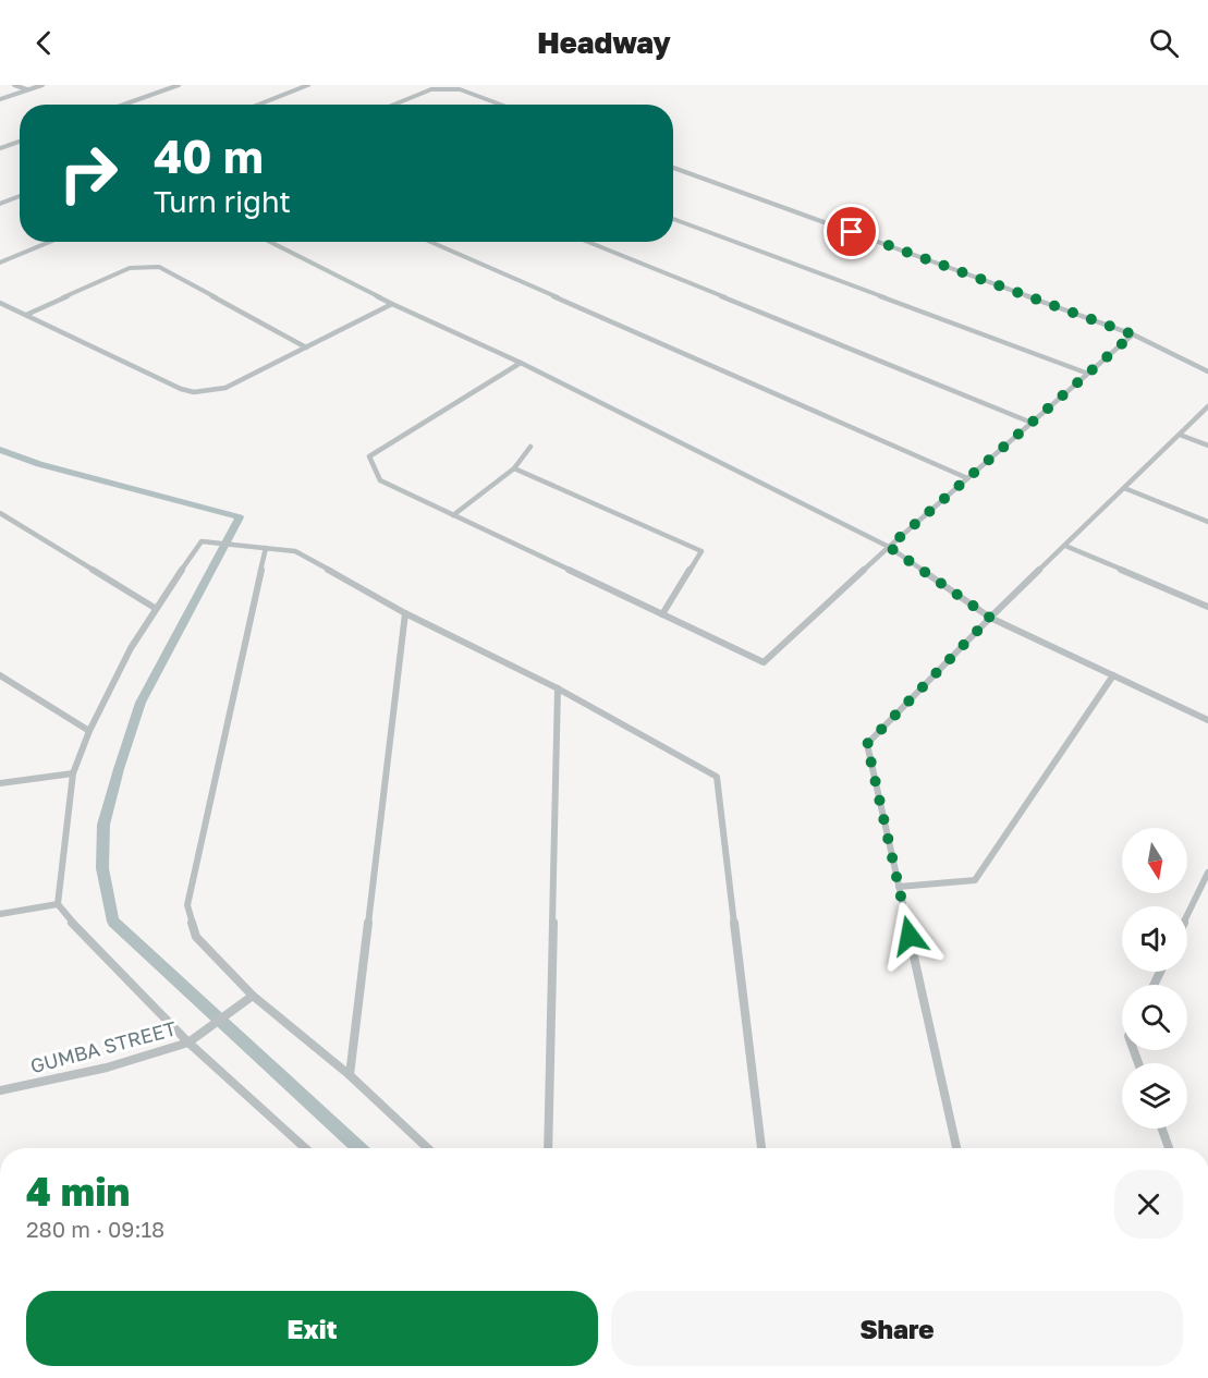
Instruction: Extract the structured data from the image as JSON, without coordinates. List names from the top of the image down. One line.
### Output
{"streets":{"street":["GUMBA STREET"]},"north":"bottom","page":{"header":"Headway","turn":["40 m","Turn right"],"heading":["4 min","280 m · 09:18"],"buttons":["Exit","Share"]}}
